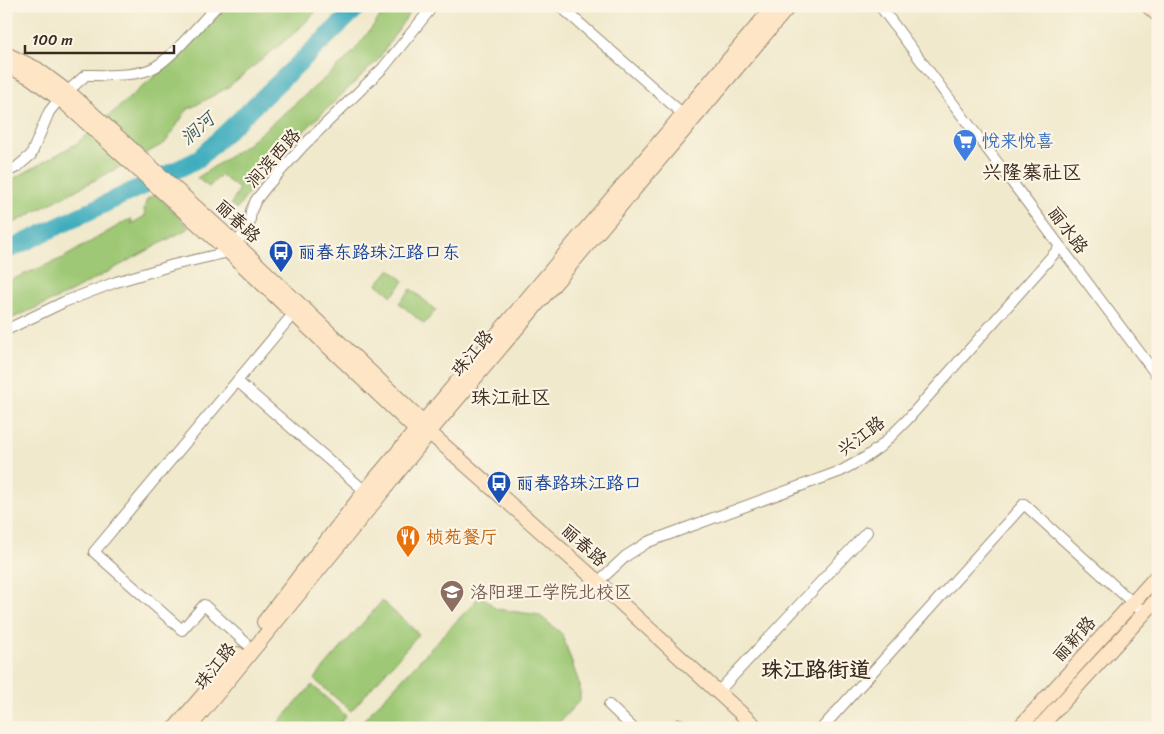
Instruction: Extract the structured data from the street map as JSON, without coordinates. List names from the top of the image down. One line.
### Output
{"streets":{"main road":["丽春路","珠江路","丽新路"],"street":["涧滨西路","丽水路","兴江路"]},"crossings":[["涧滨西路","丽春路"],["丽春路","珠江路"],["丽春路","兴江路"],["丽水路","兴江路"]],"districts":["兴隆寨社区","珠江社区","珠江路街道"],"water":["涧河"],"places":{"supermarket":["悦来悦喜"],"bus stop":["丽春东路珠江路口东","丽春路珠江路口"],"restaurant":["桢苑餐厅"],"school or university":["洛阳理工学院北校区"]},"scale_bar":"100 m"}
